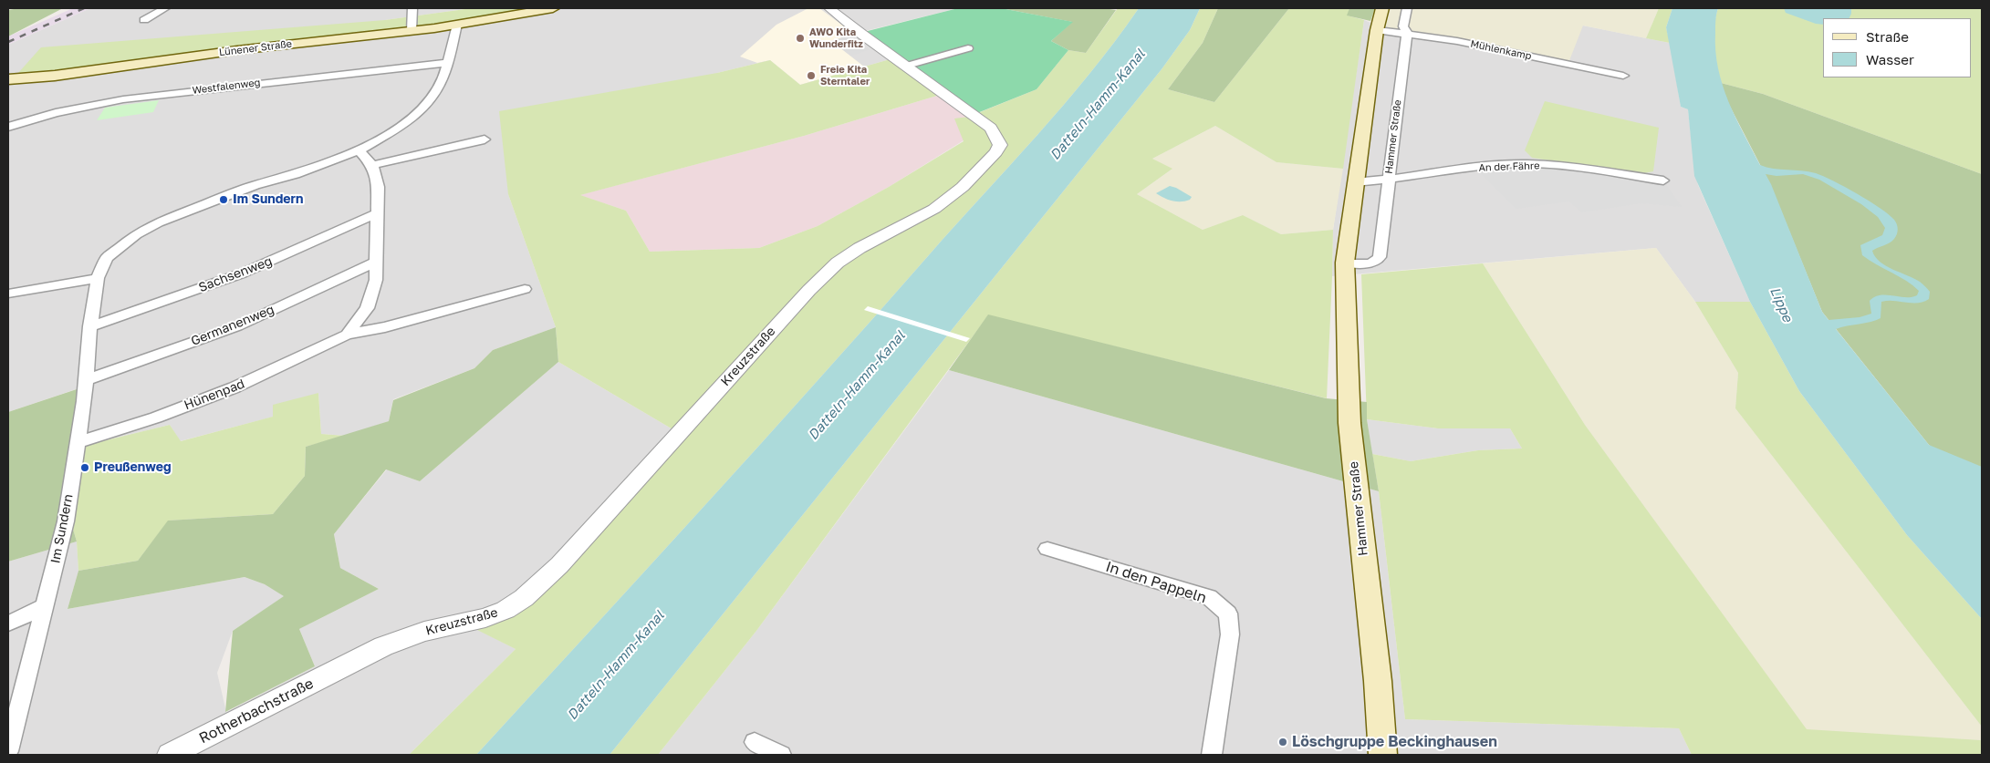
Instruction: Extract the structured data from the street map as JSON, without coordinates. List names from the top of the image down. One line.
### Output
{"streets":{"main road":["Lünener Straße","Hammer Straße"],"street":["Mühlenkamp","Westfalenweg","An der Fähre","Sachsenweg","Germanenweg","Kreuzstraße","Hünenpad","Im Sundern","In den Pappeln","Rotherbachstraße"]},"crossings":[["Lünener Straße","Im Sundern"],["Mühlenkamp","Hammer Straße"],["Westfalenweg","Im Sundern"],["Hammer Straße","An der Fähre"],["Sachsenweg","Hünenpad"],["Sachsenweg","Im Sundern"],["Germanenweg","Hünenpad"],["Germanenweg","Im Sundern"],["Kreuzstraße","Rotherbachstraße"],["Hünenpad","Im Sundern"]],"water":["Datteln-Hamm-Kanal","Lippe"],"places":["AWO Kita Wunderfitz","Freie Kita Sterntaler","Im Sundern","Preußenweg","Löschgruppe Beckinghausen"],"legend":["Straße","Wasser"]}
